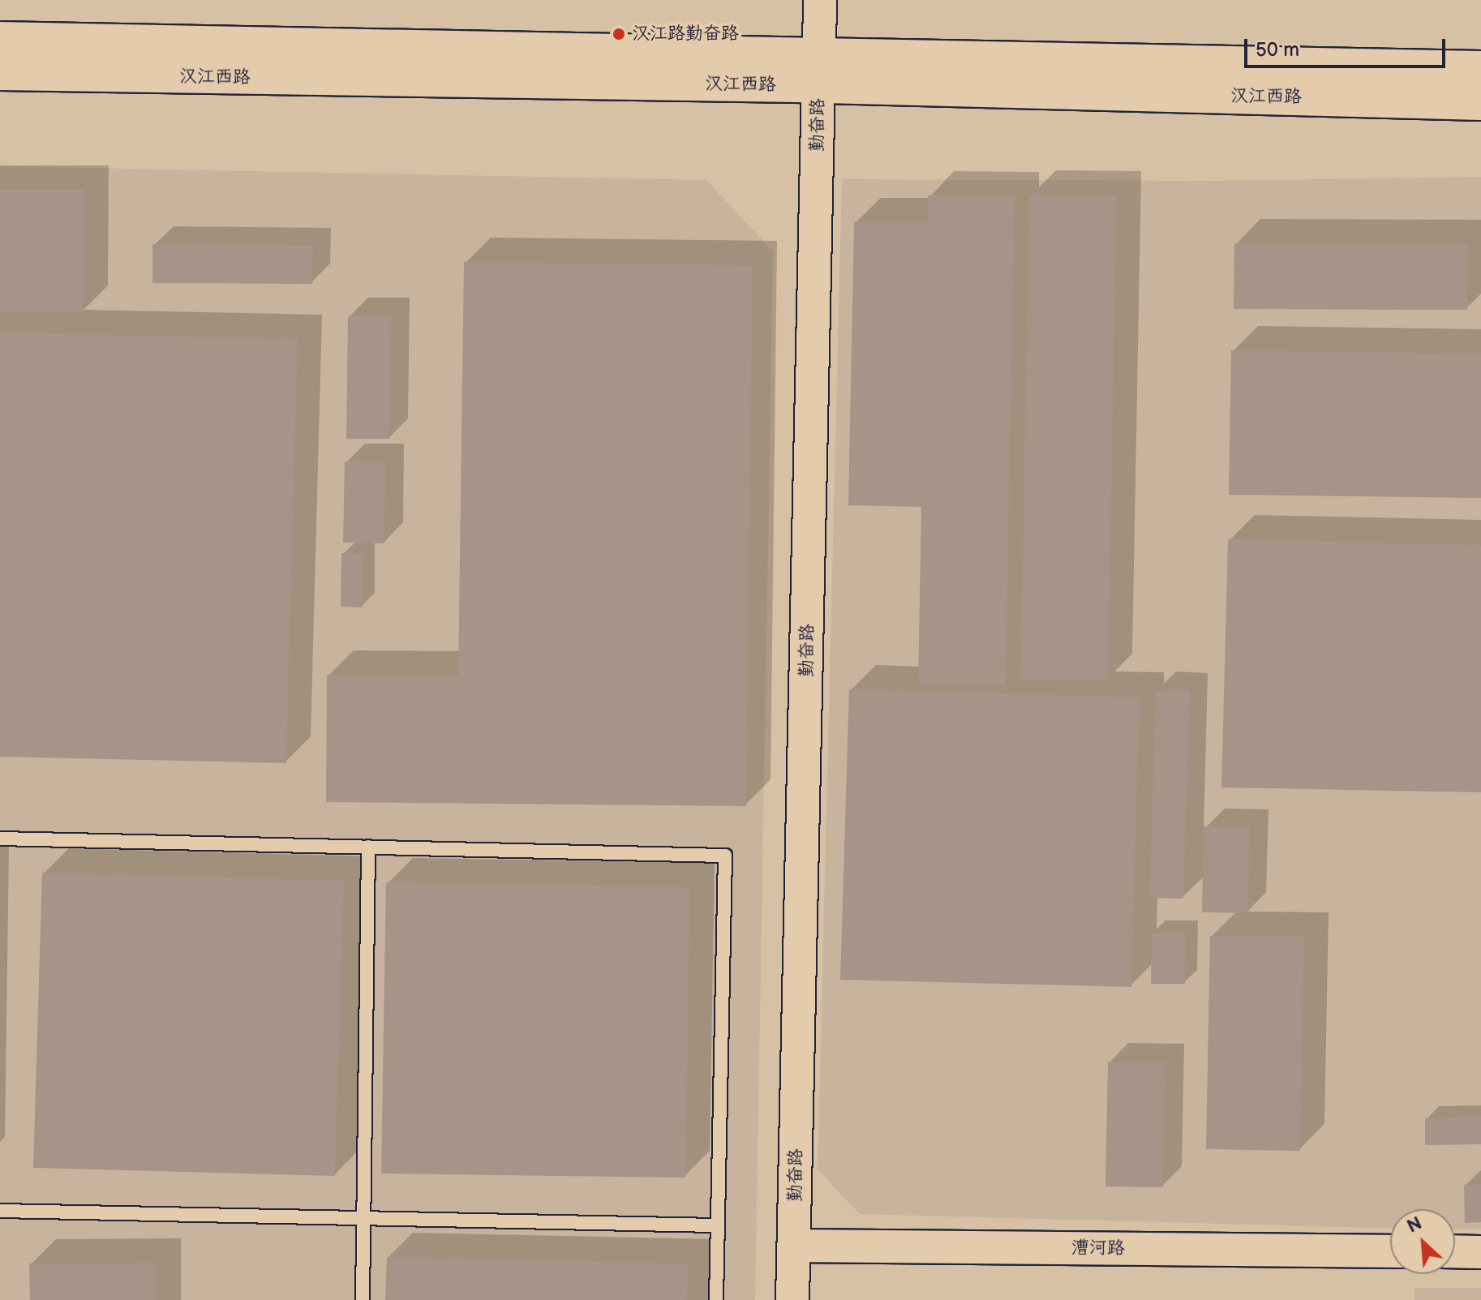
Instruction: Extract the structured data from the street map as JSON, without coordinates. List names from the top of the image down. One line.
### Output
{"streets":{"main road":["汉江西路"],"street":["勤奋路","漕河路"]},"crossings":[["汉江西路","勤奋路"],["勤奋路","漕河路"]],"places":["汉江路勤奋路"],"scale_bar":"50 m","north":"top left"}
